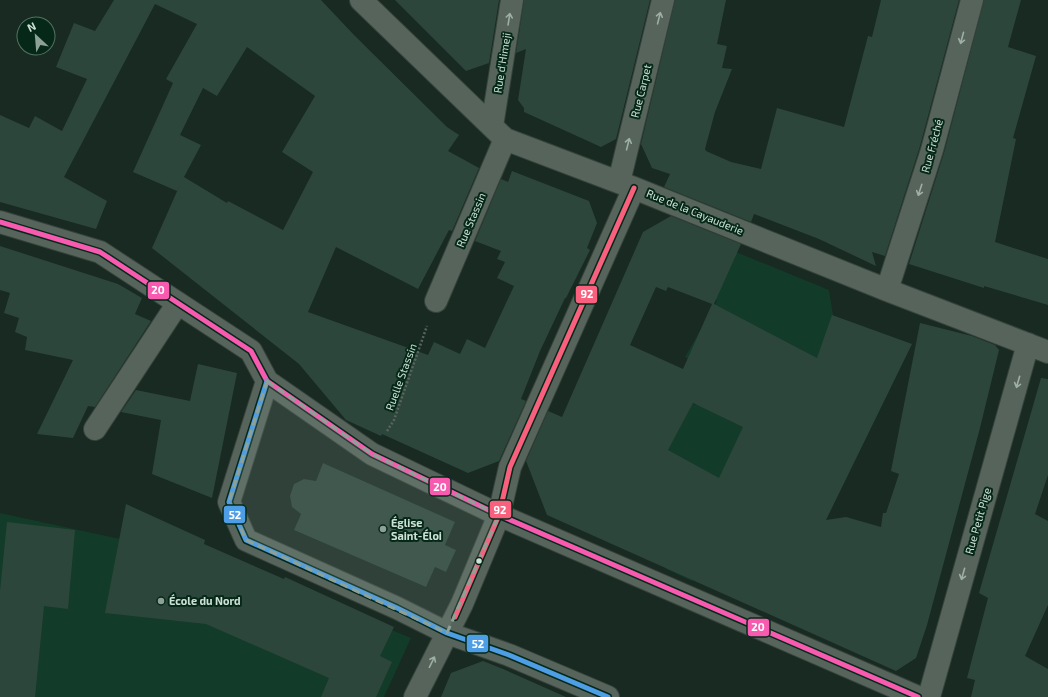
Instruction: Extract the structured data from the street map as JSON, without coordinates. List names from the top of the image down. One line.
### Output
{"streets":{"street":["Rue d'Himeji","Rue Carpet","Rue Fréché","Rue de la Cayauderie","Rue Stassin","Rue Petit Pige"],"path":["Ruelle Stassin"]},"crossings":[["Rue d'Himeji","Rue de la Cayauderie"],["Rue d'Himeji","Rue Stassin"],["Rue Carpet","Rue de la Cayauderie"],["Rue Fréché","Rue de la Cayauderie"],["Rue de la Cayauderie","Rue Stassin"],["Rue de la Cayauderie","Rue Petit Pige"],["Rue Stassin","Ruelle Stassin"]],"one_way":["Rue d'Himeji","Rue Fréché","Rue Petit Pige"],"places":["Église Saint-Éloi","École du Nord"],"lines":["transit line 92","transit line 20","transit line 52"],"north":"top left"}
